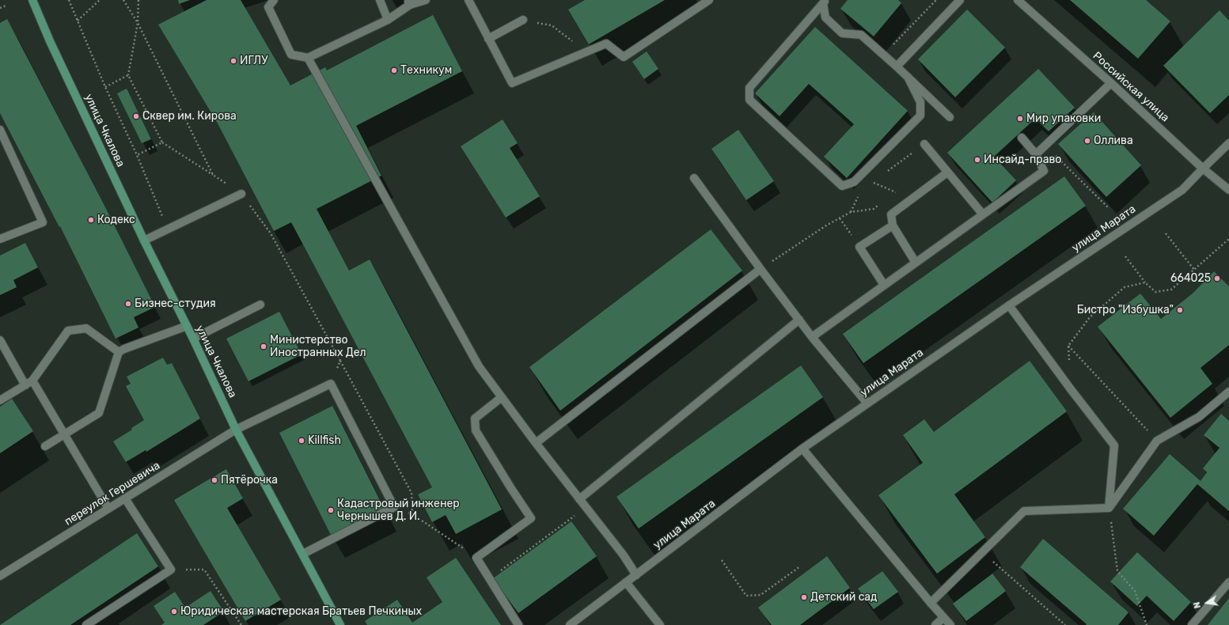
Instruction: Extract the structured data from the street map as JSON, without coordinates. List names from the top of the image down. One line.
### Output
{"streets":{"main road":["улица Чкалова"],"street":["Российская улица","улица Марата","переулок Гершевича"]},"crossings":[["Российская улица","улица Марата"],["улица Чкалова","переулок Гершевича"]],"places":["ИГЛУ","Техникум","Сквер им. Кирова","Мир упаковки","Оллива","Инсайд-право","Кодекс","664025","Бизнес-студия","Бистро \"Избушка\"","Министерство Иностранных Дел","Killfish","Пятёрочка","Кадастровый инженер Чернышев Д. И.","Детский сад","Юридическая мастерская Братьев Печкиных"],"north":"left"}
